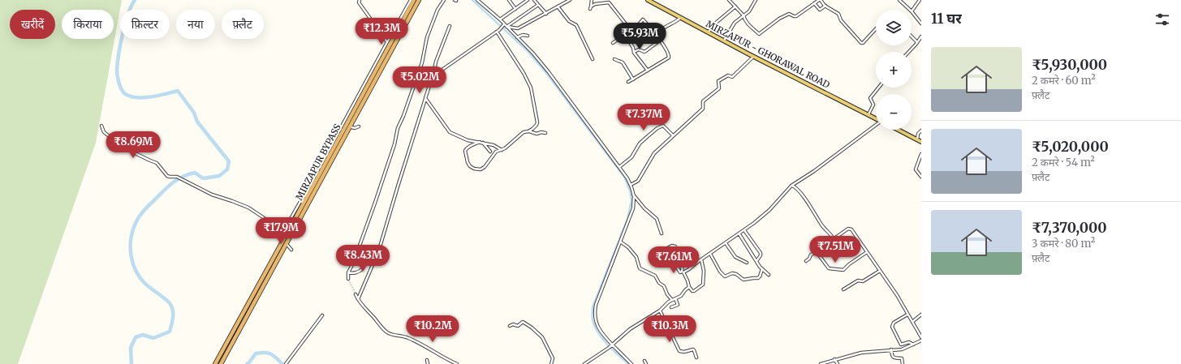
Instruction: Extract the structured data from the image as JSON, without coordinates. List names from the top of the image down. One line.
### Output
{"streets":{"highway":["MIRZAPUR BYPASS"],"main road":["MIRZAPUR - GHORAWAL ROAD"]},"page":{"heading":"11 घर","map_buttons":["+","−"],"chip":["खरीदें","किराया","फ़िल्टर","नया","फ़्लैट"],"price":["₹12.3M","₹5.93M","₹5.02M","₹7.37M","₹8.69M","₹17.9M","₹7.51M","₹8.43M","₹7.61M","₹10.2M","₹10.3M"],"list":[{"name":"₹5,930,000","note":"2 कमरे · 60 m² · फ़्लैट"},{"name":"₹5,020,000","note":"2 कमरे · 54 m² · फ़्लैट"},{"name":"₹7,370,000","note":"3 कमरे · 80 m² · फ़्लैट"}]}}
